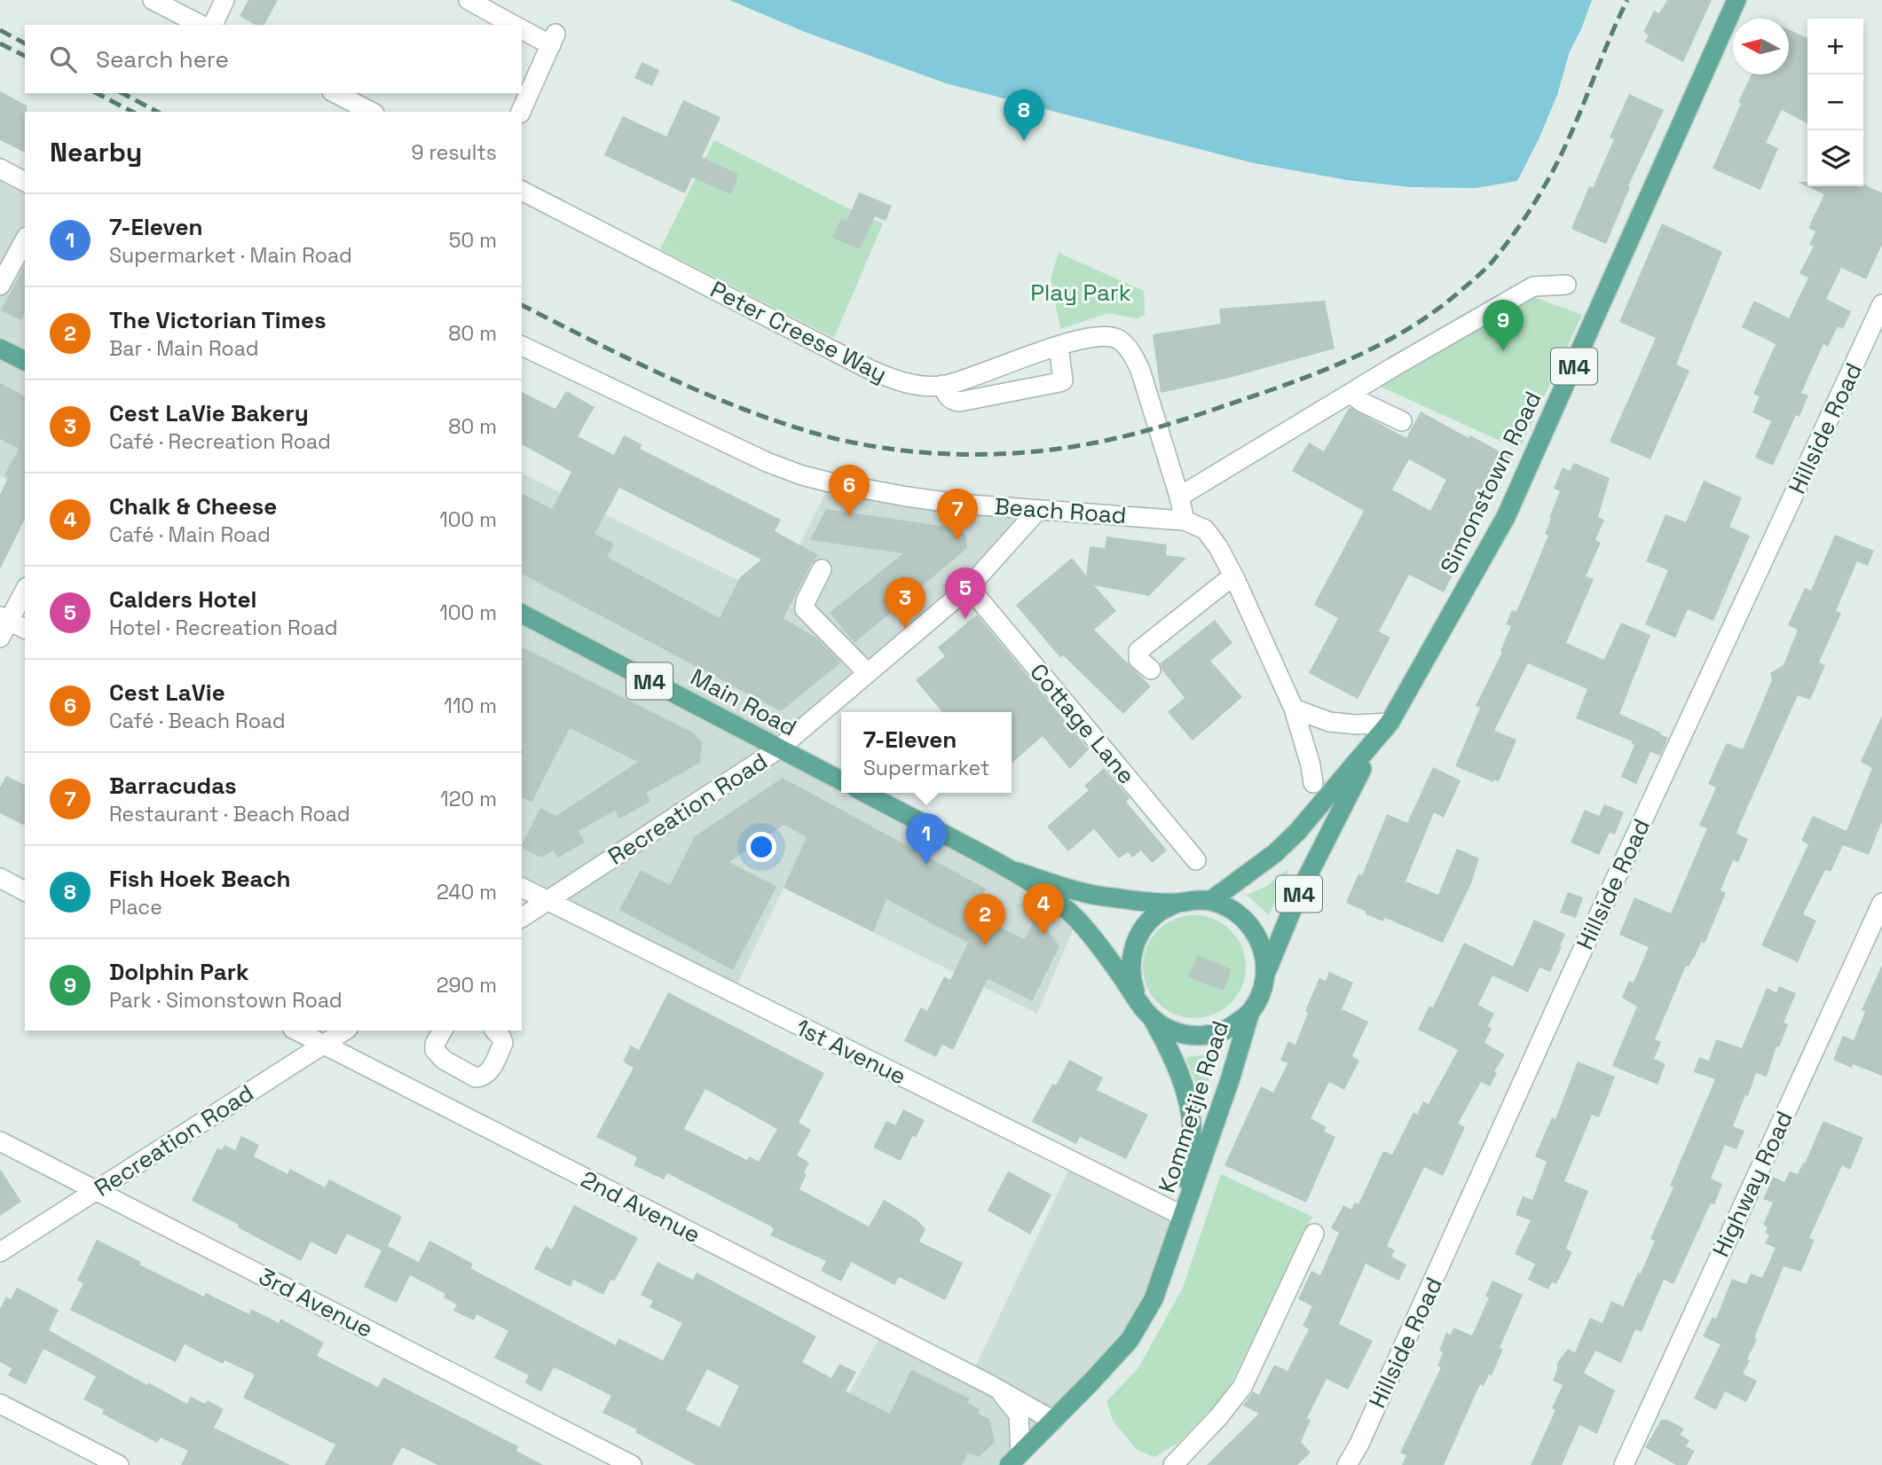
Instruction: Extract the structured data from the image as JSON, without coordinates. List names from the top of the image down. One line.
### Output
{"streets":{"main road":["M4","Simonstown Road","Main Road","Kommetjie Road"],"street":["Peter Creese Way","Hillside Road","Beach Road","Cottage Lane","Recreation Road","1st Avenue","Highway Road","2nd Avenue","3rd Avenue"]},"crossings":[["Peter Creese Way","Beach Road"],["M4","Simonstown Road"],["M4","Kommetjie Road"],["Simonstown Road","Kommetjie Road"],["Beach Road","Recreation Road"],["Main Road","Recreation Road"],["Cottage Lane","Recreation Road"],["Recreation Road","1st Avenue"],["Recreation Road","2nd Avenue"],["Recreation Road","3rd Avenue"],["1st Avenue","Kommetjie Road"],["Kommetjie Road","2nd Avenue"]],"parks":["Play Park"],"north":"left","page":{"map_buttons":["+","−"],"search":"Search here","pins":["8","9","6","7","5","3","1","4","2"],"heading":["Nearby","9 results"],"list":[{"mark":"1","name":"7-Eleven","note":"Supermarket · Main Road","value":"50 m"},{"mark":"2","name":"The Victorian Times","note":"Bar · Main Road","value":"80 m"},{"mark":"3","name":"Cest LaVie Bakery","note":"Café · Recreation Road","value":"80 m"},{"mark":"4","name":"Chalk & Cheese","note":"Café · Main Road","value":"100 m"},{"mark":"5","name":"Calders Hotel","note":"Hotel · Recreation Road","value":"100 m"},{"mark":"6","name":"Cest LaVie","note":"Café · Beach Road","value":"110 m"},{"mark":"7","name":"Barracudas","note":"Restaurant · Beach Road","value":"120 m"},{"mark":"8","name":"Fish Hoek Beach","note":"Place","value":"240 m"},{"mark":"9","name":"Dolphin Park","note":"Park · Simonstown Road","value":"290 m"}],"popup":["7-Eleven","Supermarket"]}}
